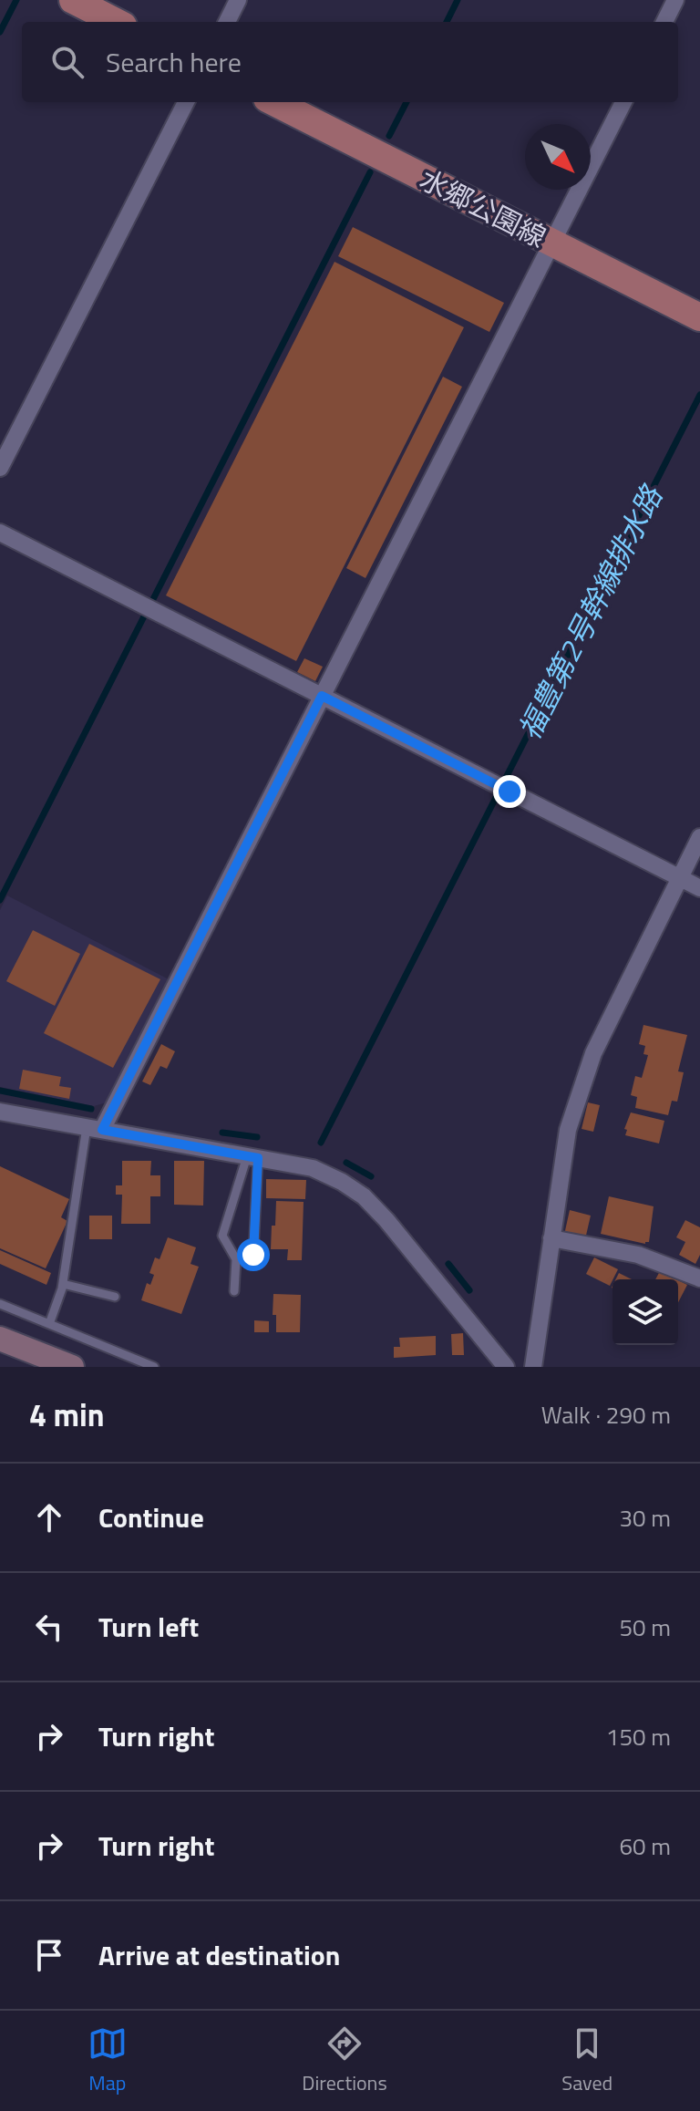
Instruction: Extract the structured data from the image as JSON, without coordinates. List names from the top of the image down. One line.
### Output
{"streets":{"main road":["水郷公園線"]},"water":["福豊第2号幹線排水路"],"north":"bottom right","page":{"search":"Search here","heading":["4 min","Walk · 290 m"],"list":[["Continue","30 m"],["Turn left","50 m"],["Turn right","150 m"],["Turn right","60 m"],"Arrive at destination"],"nav":["Map","Directions","Saved"]}}
